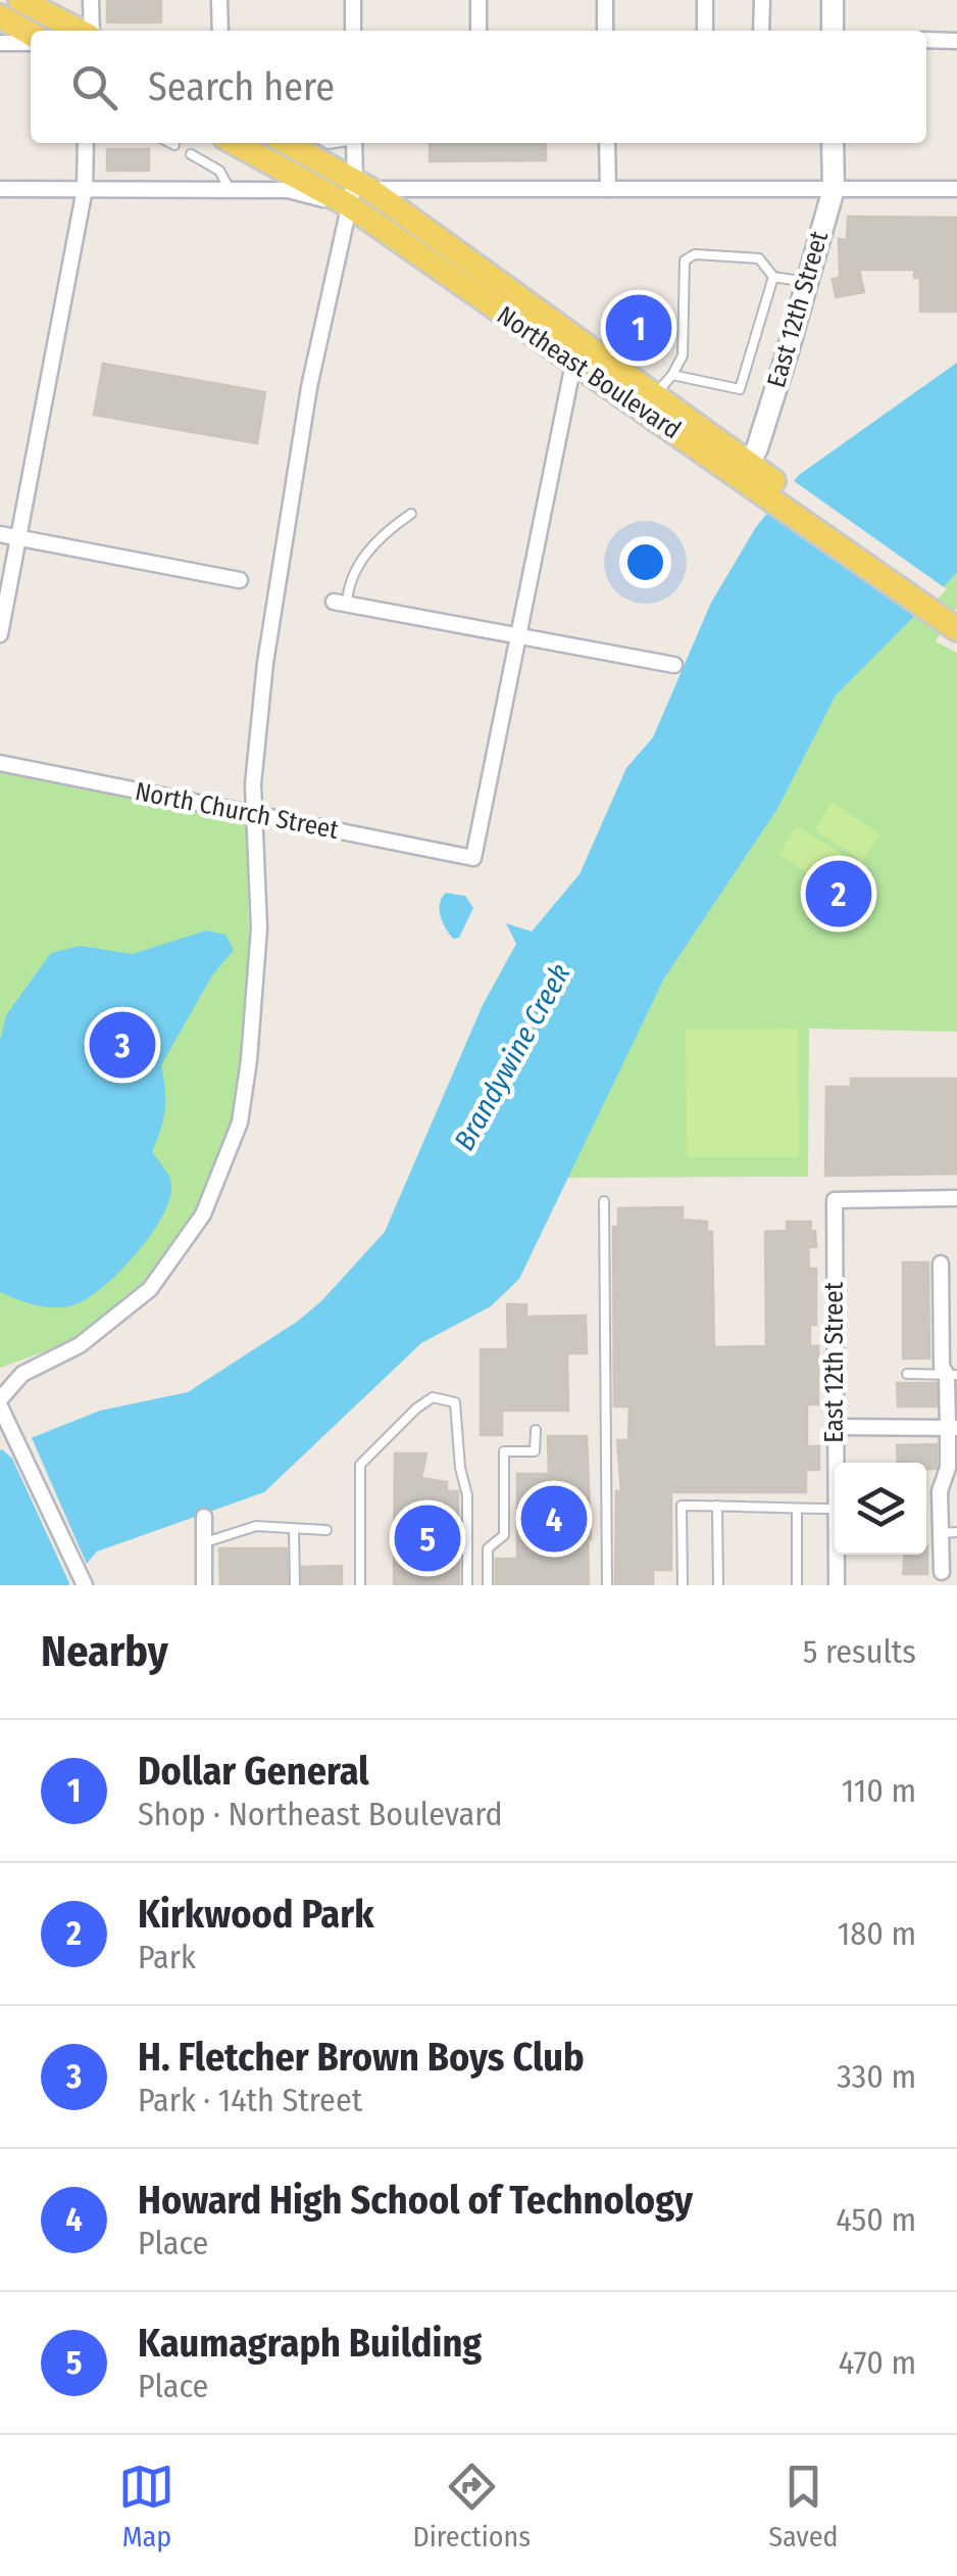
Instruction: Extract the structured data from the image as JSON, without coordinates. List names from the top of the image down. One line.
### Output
{"streets":{"main road":["East 12th Street","Northeast Boulevard"],"street":["North Church Street"]},"crossings":[["East 12th Street","Northeast Boulevard"]],"water":["Brandywine Creek"],"page":{"search":"Search here","pins":["1","2","3","4","5"],"heading":["Nearby","5 results"],"list":[{"mark":"1","name":"Dollar General","note":"Shop · Northeast Boulevard","value":"110 m"},{"mark":"2","name":"Kirkwood Park","note":"Park","value":"180 m"},{"mark":"3","name":"H. Fletcher Brown Boys Club","note":"Park · 14th Street","value":"330 m"},{"mark":"4","name":"Howard High School of Technology","note":"Place","value":"450 m"},{"mark":"5","name":"Kaumagraph Building","note":"Place","value":"470 m"}],"nav":["Map","Directions","Saved"]}}
